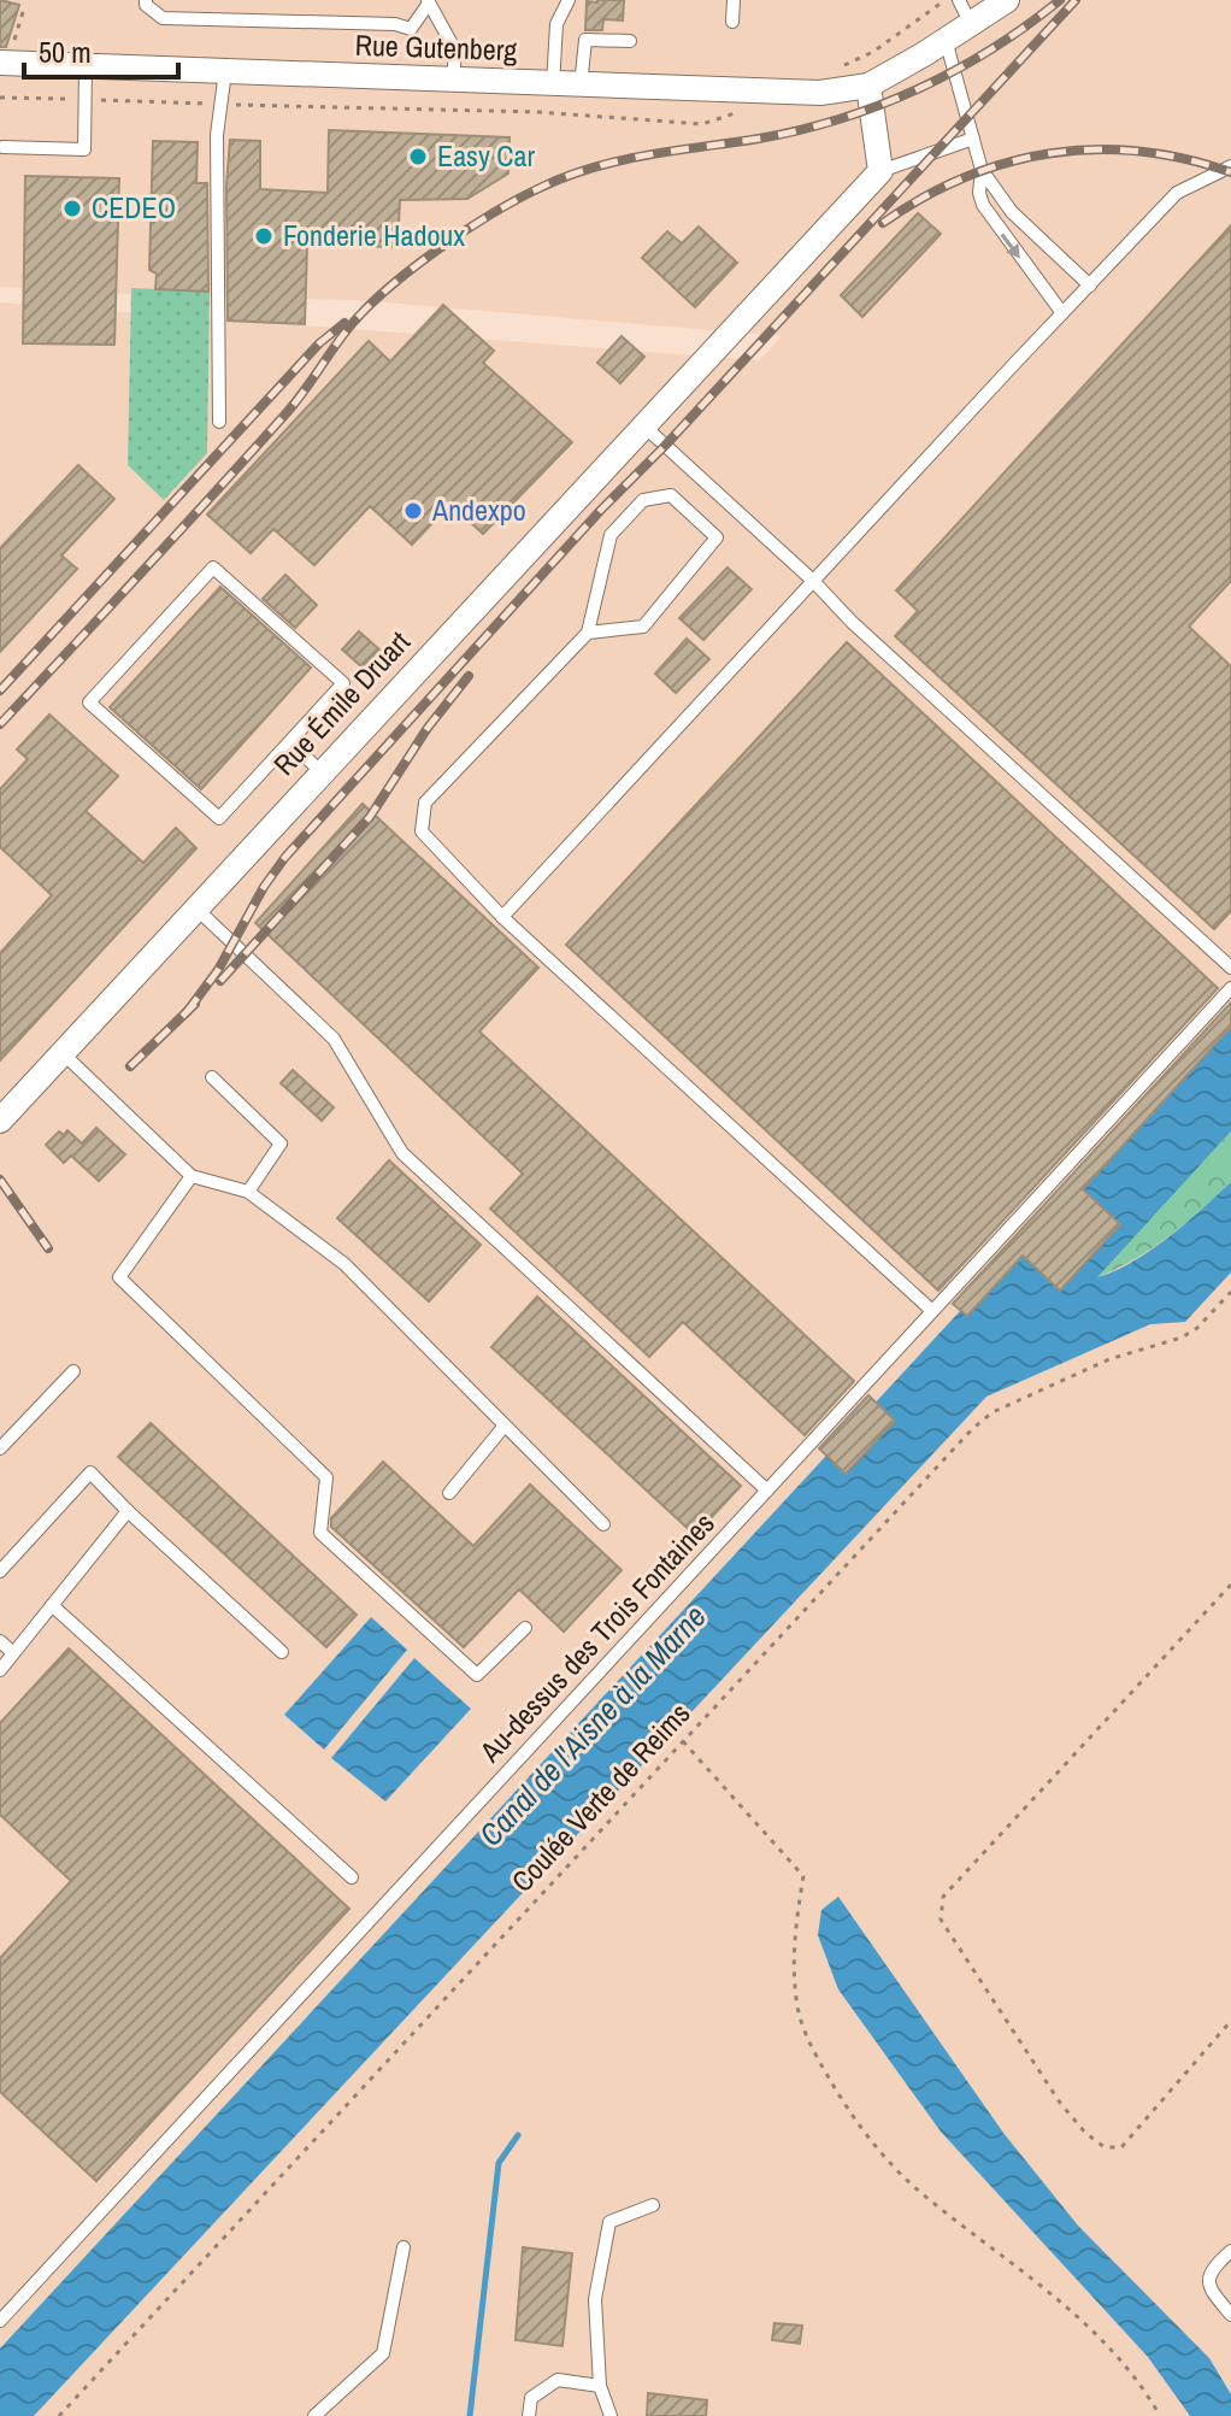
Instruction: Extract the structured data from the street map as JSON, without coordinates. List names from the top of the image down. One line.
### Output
{"streets":{"street":["Rue Gutenberg","Rue Émile Druart"],"lane":["Au-dessus des Trois Fontaines"],"path":["Coulée Verte de Reims"]},"water":["Canal de l'Aisne à la Marne"],"places":["Easy Car","CEDEO","Fonderie Hadoux","Andexpo"],"scale_bar":"50 m"}
